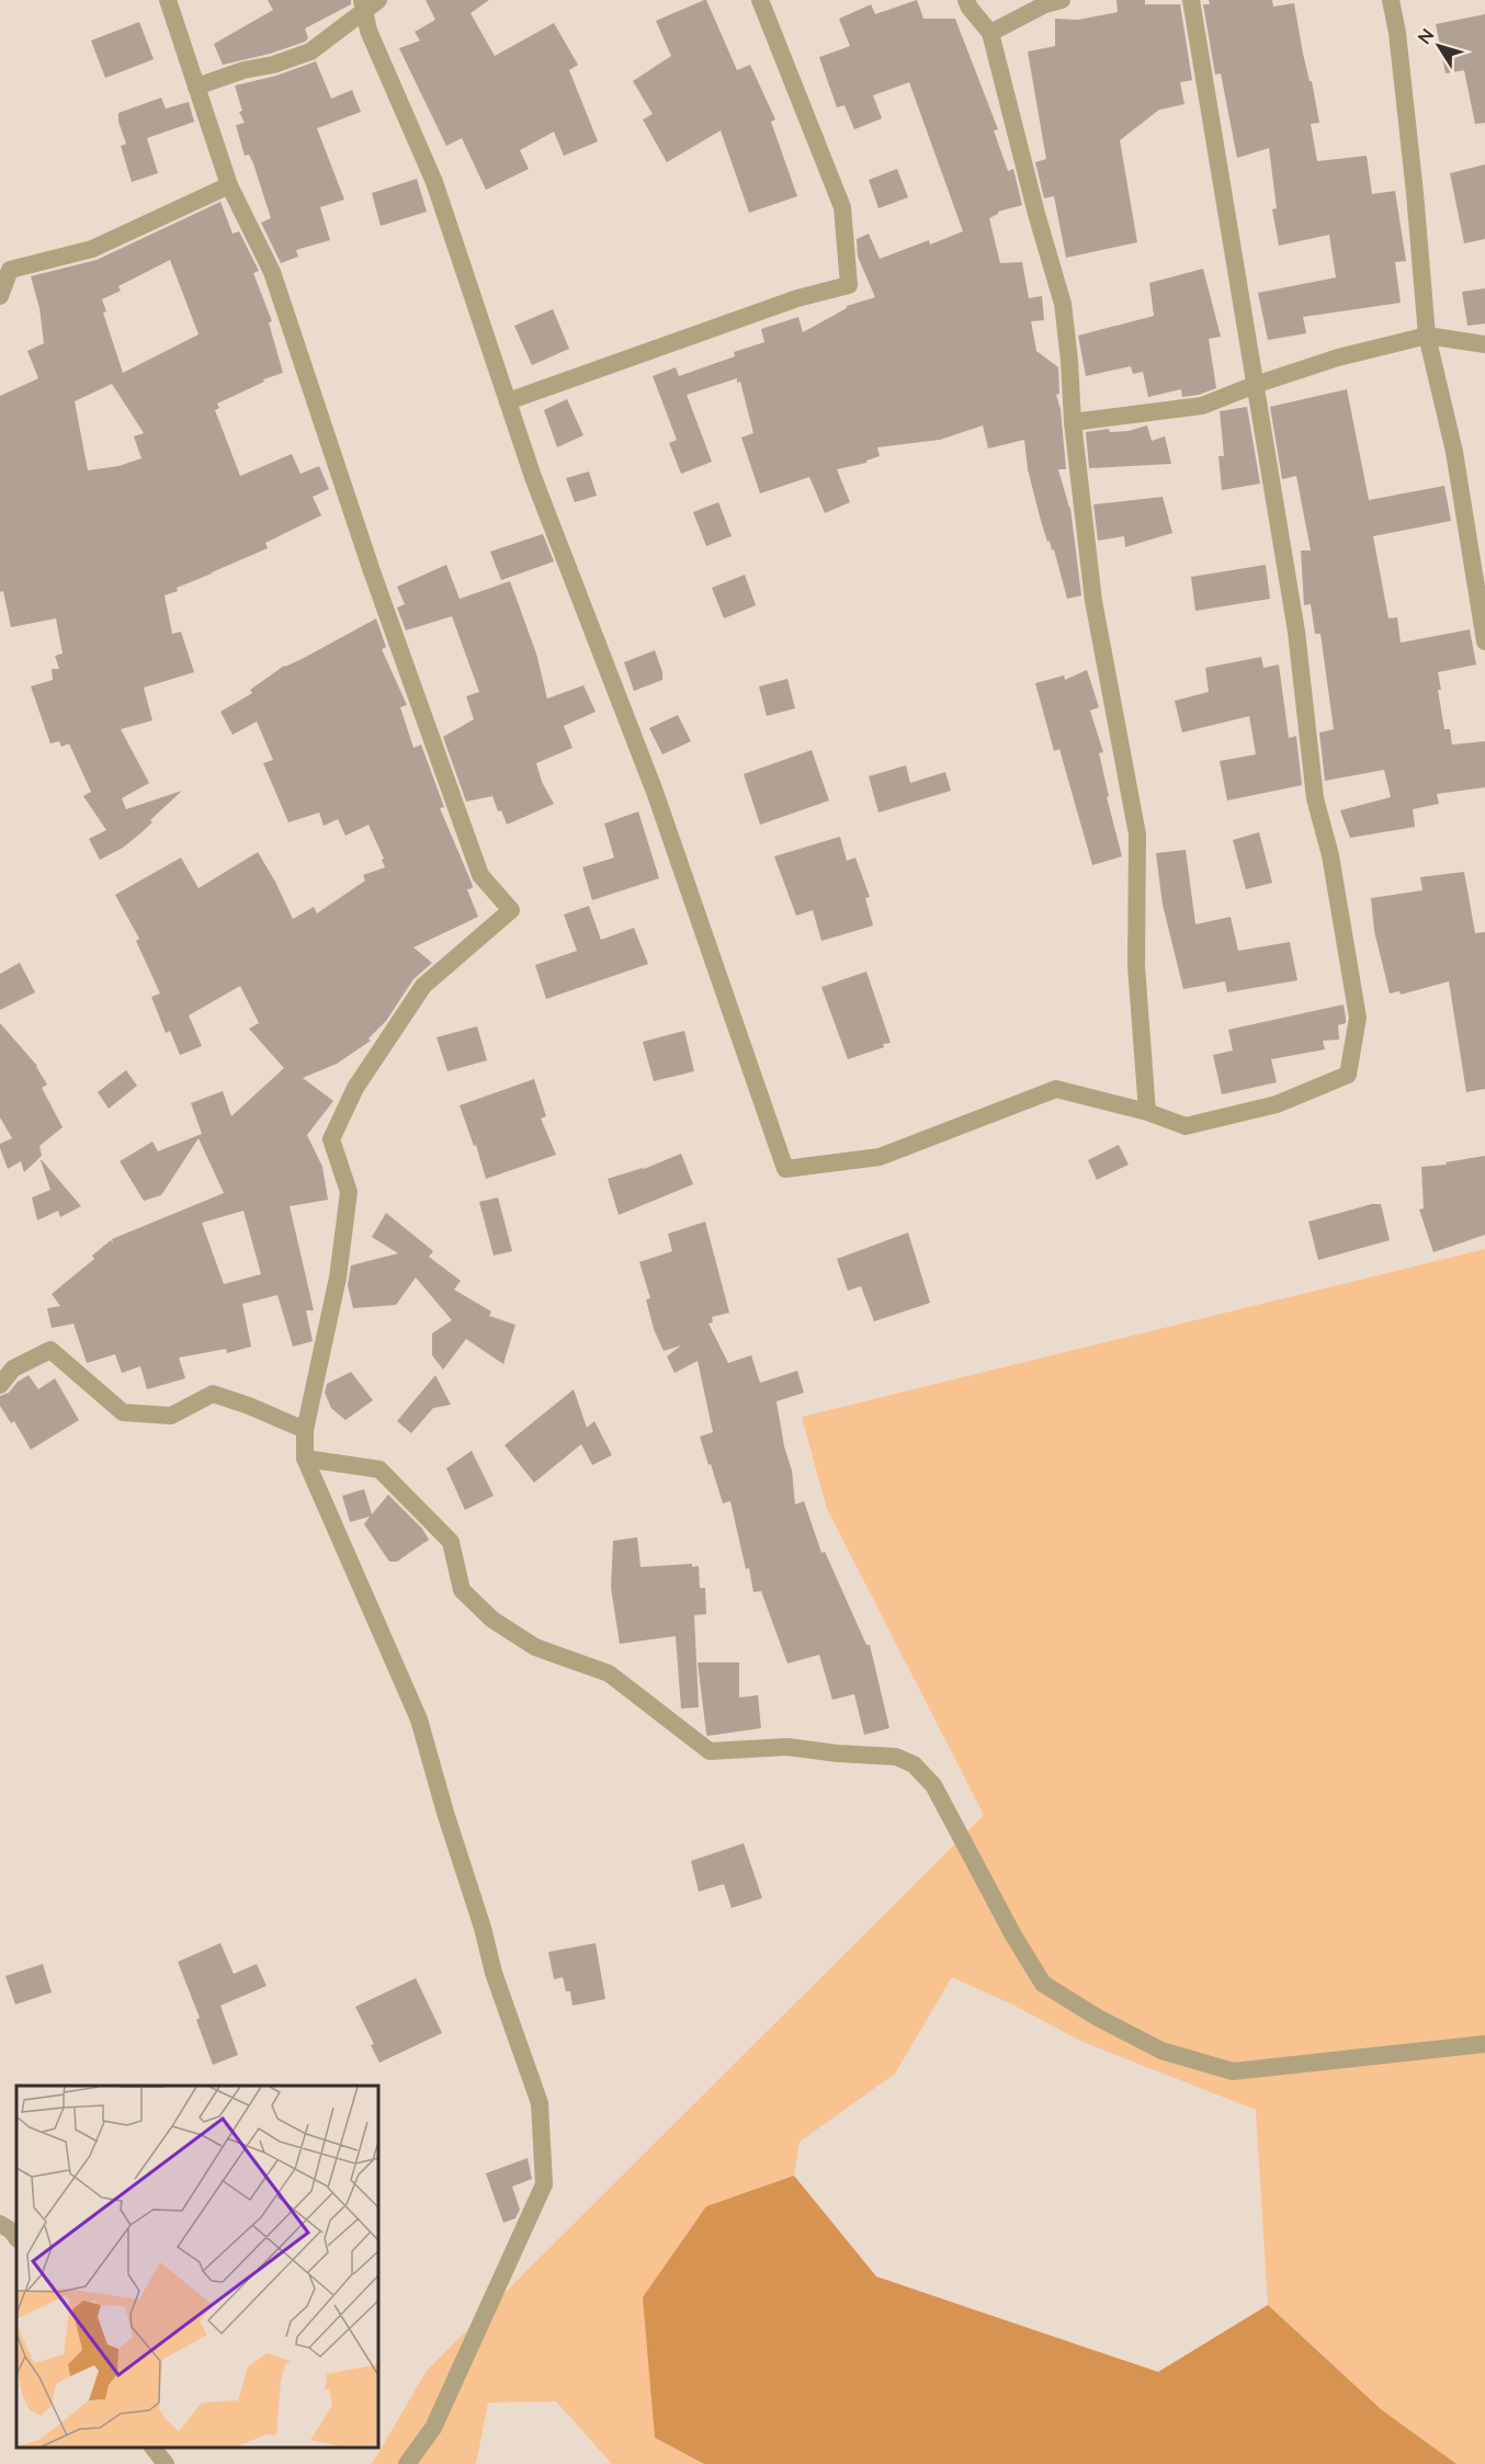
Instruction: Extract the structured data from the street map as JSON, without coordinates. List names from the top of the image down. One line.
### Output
{"north":"top left"}
